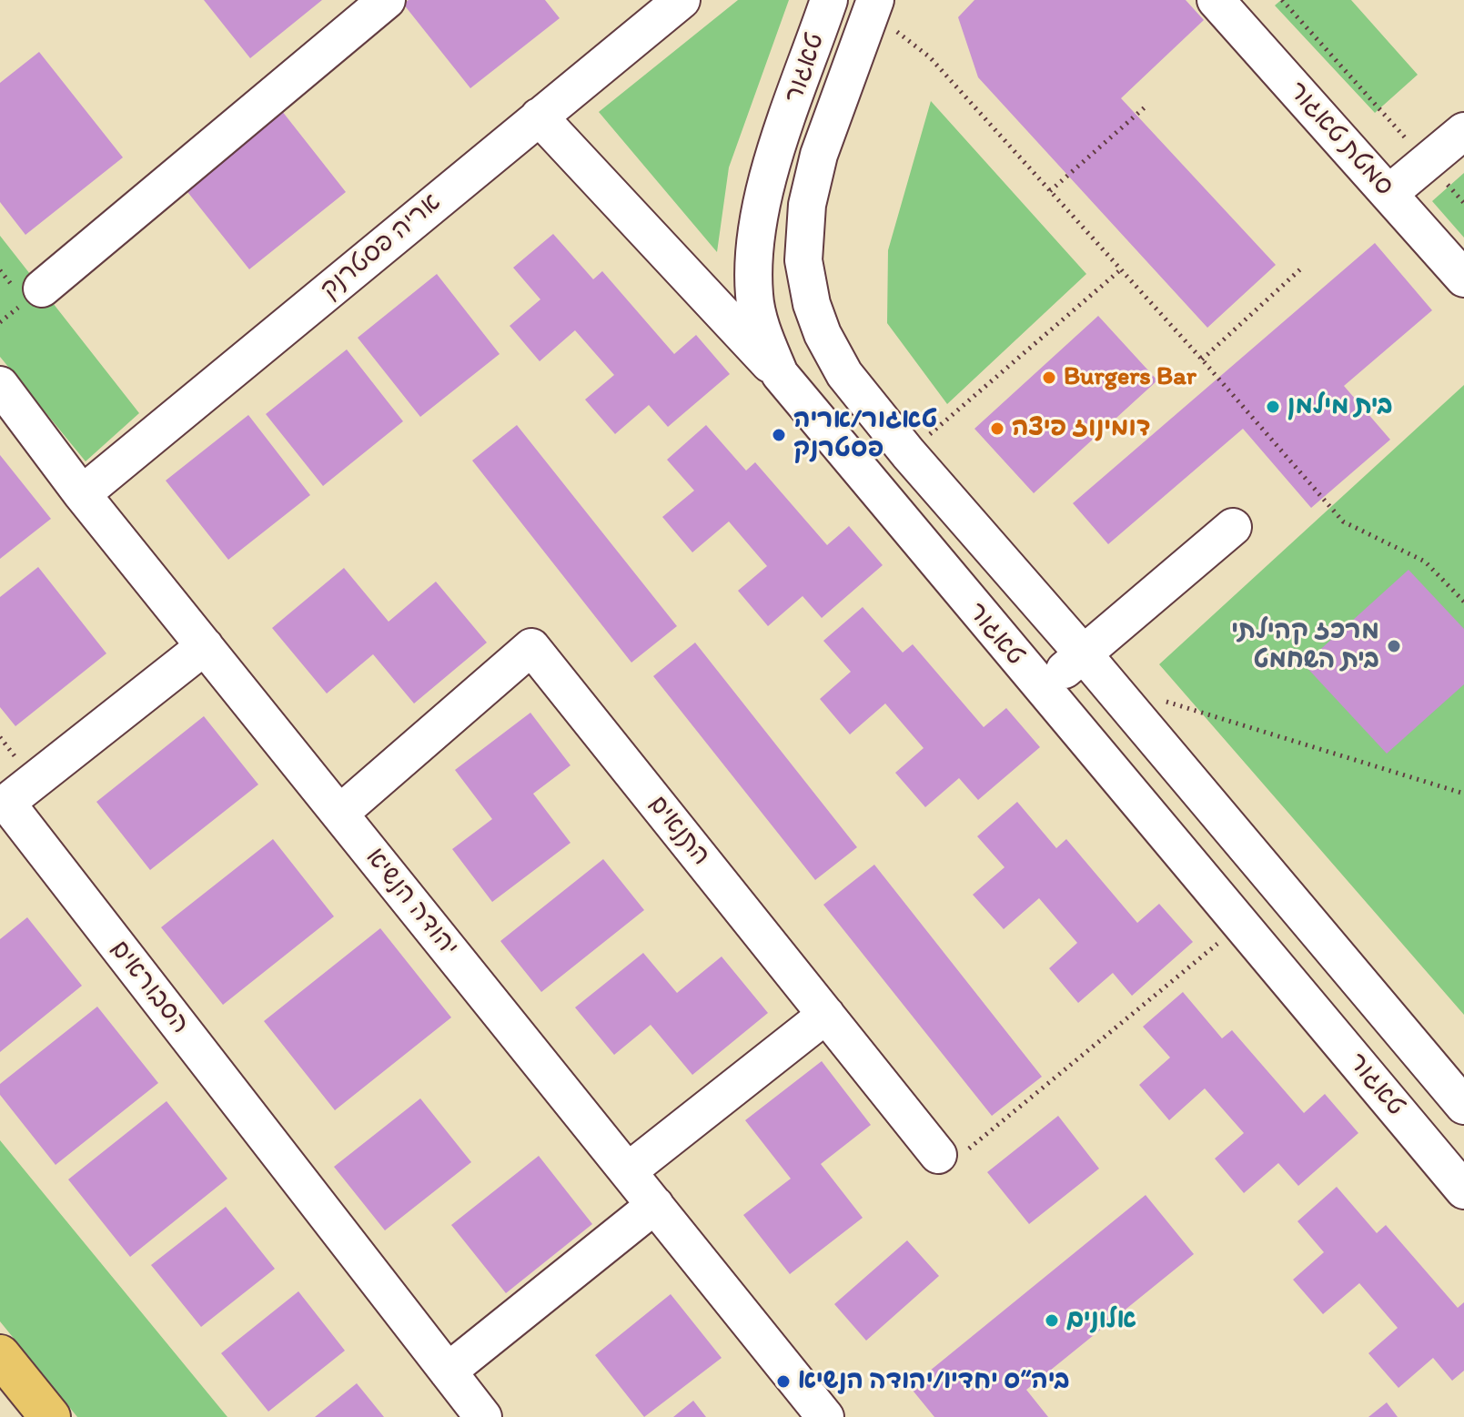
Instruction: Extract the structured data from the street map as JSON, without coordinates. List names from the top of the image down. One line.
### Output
{"streets":{"street":["טאגור","סמטת טאגור","אריה פסטרנק","התנאים","יהודה הנשיא","הסבוראים"]},"crossings":[["אריה פסטרנק","יהודה הנשיא"],["התנאים","יהודה הנשיא"],["יהודה הנשיא","הסבוראים"]],"places":["Burgers Bar","בית מילמן","דומינוז פיצה","טאגור/אריה פסטרנק","מרכז קהילתי בית השחמט","אלונים","ביה״ס יחדיו/יהודה הנשיא"]}
